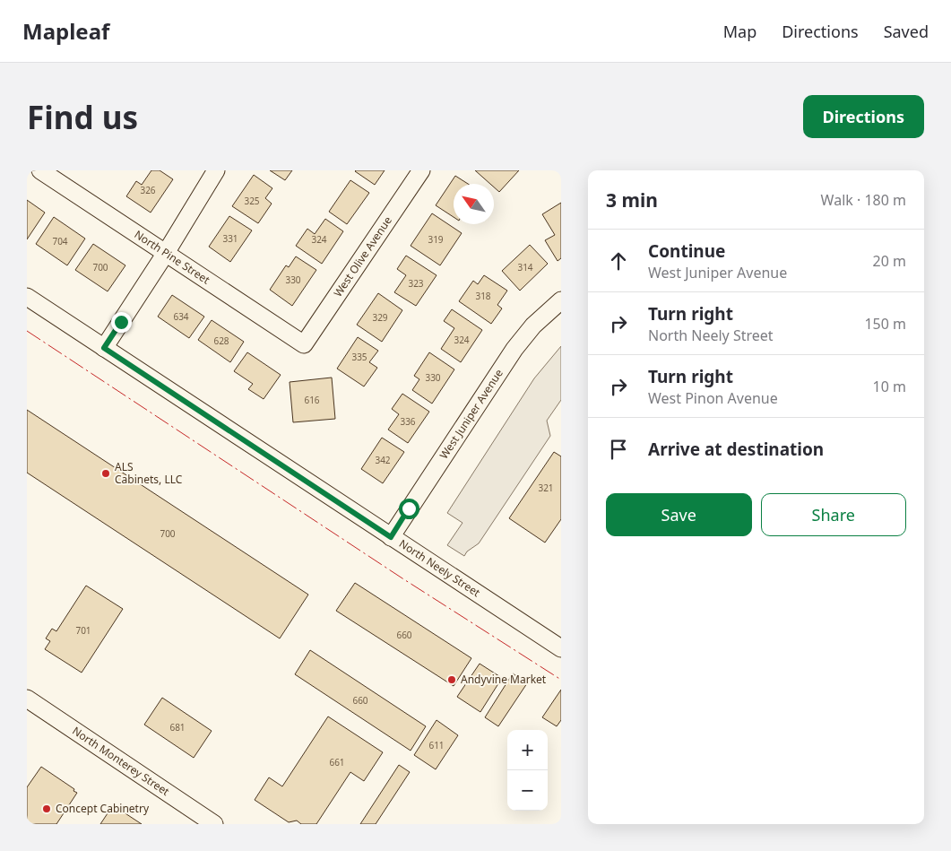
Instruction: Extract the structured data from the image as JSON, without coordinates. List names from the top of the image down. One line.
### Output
{"streets":{"street":["North Pine Street","West Olive Avenue","West Juniper Avenue","North Neely Street","North Monterey Street"]},"crossings":[["North Pine Street","West Olive Avenue"],["West Juniper Avenue","North Neely Street"]],"places":["ALS Cabinets, LLC","Andyvine Market","Concept Cabinetry"],"house_numbers":["326","325","331","324","319","704","700","314","330","323","318","634","329","324","628","335","330","616","336","342","321","700","701","660","660","681","611","661"],"north":"top left","page":{"header":"Mapleaf","nav":["Map","Directions","Saved"],"buttons":["Directions",["Save","Share"]],"title":"Find us","heading":["3 min","Walk · 180 m"],"list":[["Continue","West Juniper Avenue","20 m"],["Turn right","North Neely Street","150 m"],["Turn right","West Pinon Avenue","10 m"],"Arrive at destination"],"map_buttons":["+","−"]}}
